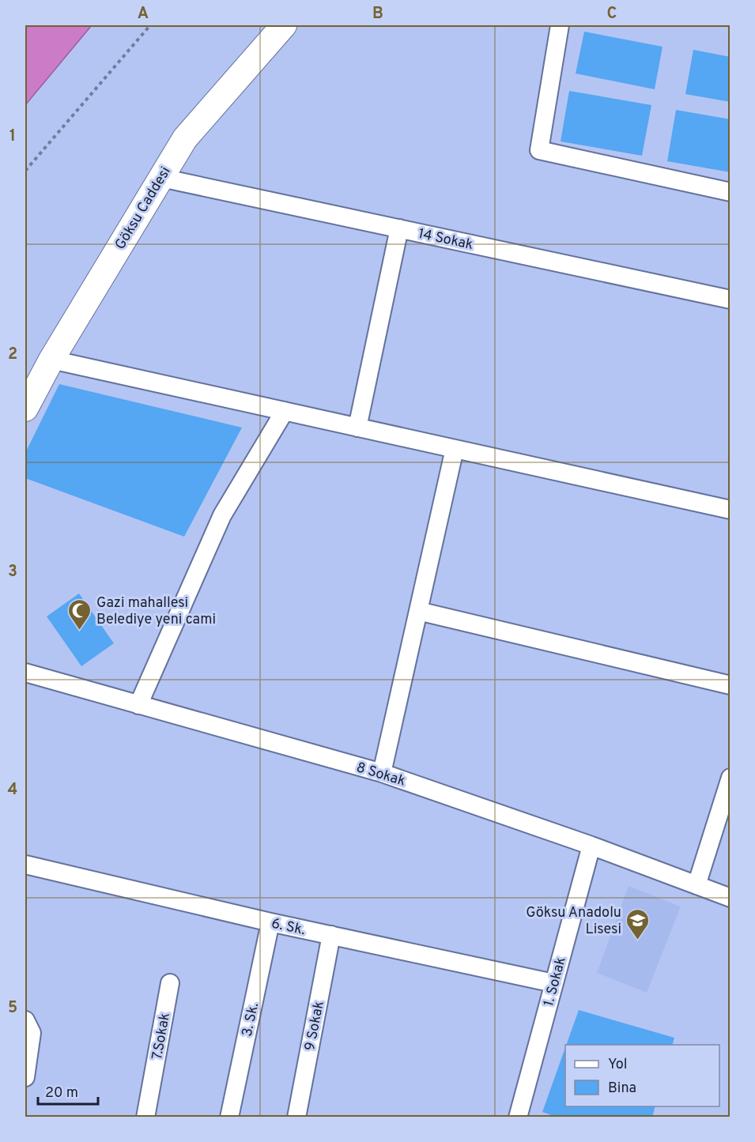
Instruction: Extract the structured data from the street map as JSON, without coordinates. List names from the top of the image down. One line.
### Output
{"streets":{"street":["Göksu Caddesi","14 Sokak","8 Sokak","6. Sk.","1. Sokak","3. Sk.","9 Sokak","7.Sokak"]},"crossings":[["Göksu Caddesi","14 Sokak"],["8 Sokak","1. Sokak"],["6. Sk.","1. Sokak"],["6. Sk.","3. Sk."],["6. Sk.","9 Sokak"]],"places":{"mosque":["Gazi mahallesi Belediye yeni cami"],"school or university":["Göksu Anadolu Lisesi"]},"legend":["Yol","Bina"],"scale_bar":"20 m","grid":{"columns":["A","B","C"],"rows":["1","2","3","4","5"]}}
